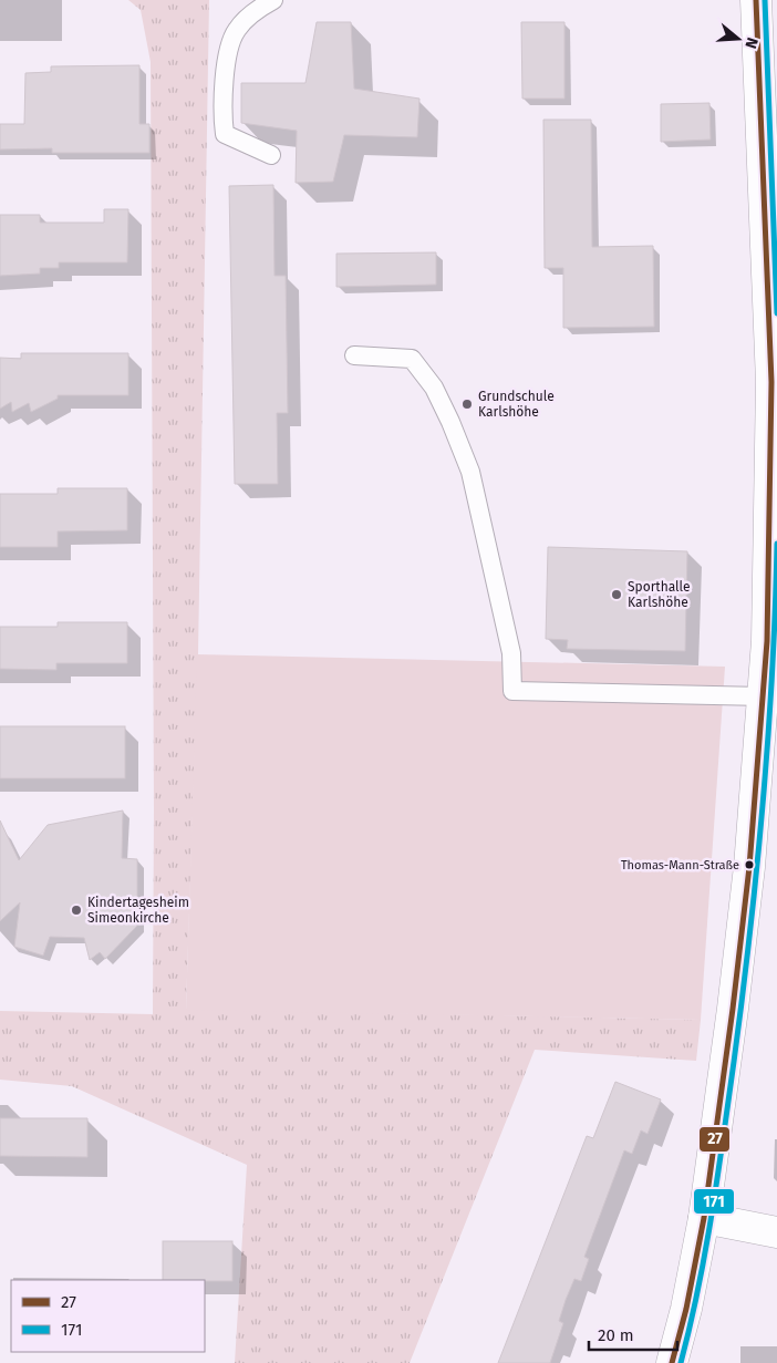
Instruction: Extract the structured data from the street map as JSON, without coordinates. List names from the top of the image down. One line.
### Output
{"places":["Grundschule Karlshöhe","Sporthalle Karlshöhe","Thomas-Mann-Straße","Kindertagesheim Simeonkirche"],"lines":["transit line 27","transit line 171"],"legend":["27","171"],"scale_bar":"20 m","north":"right"}
